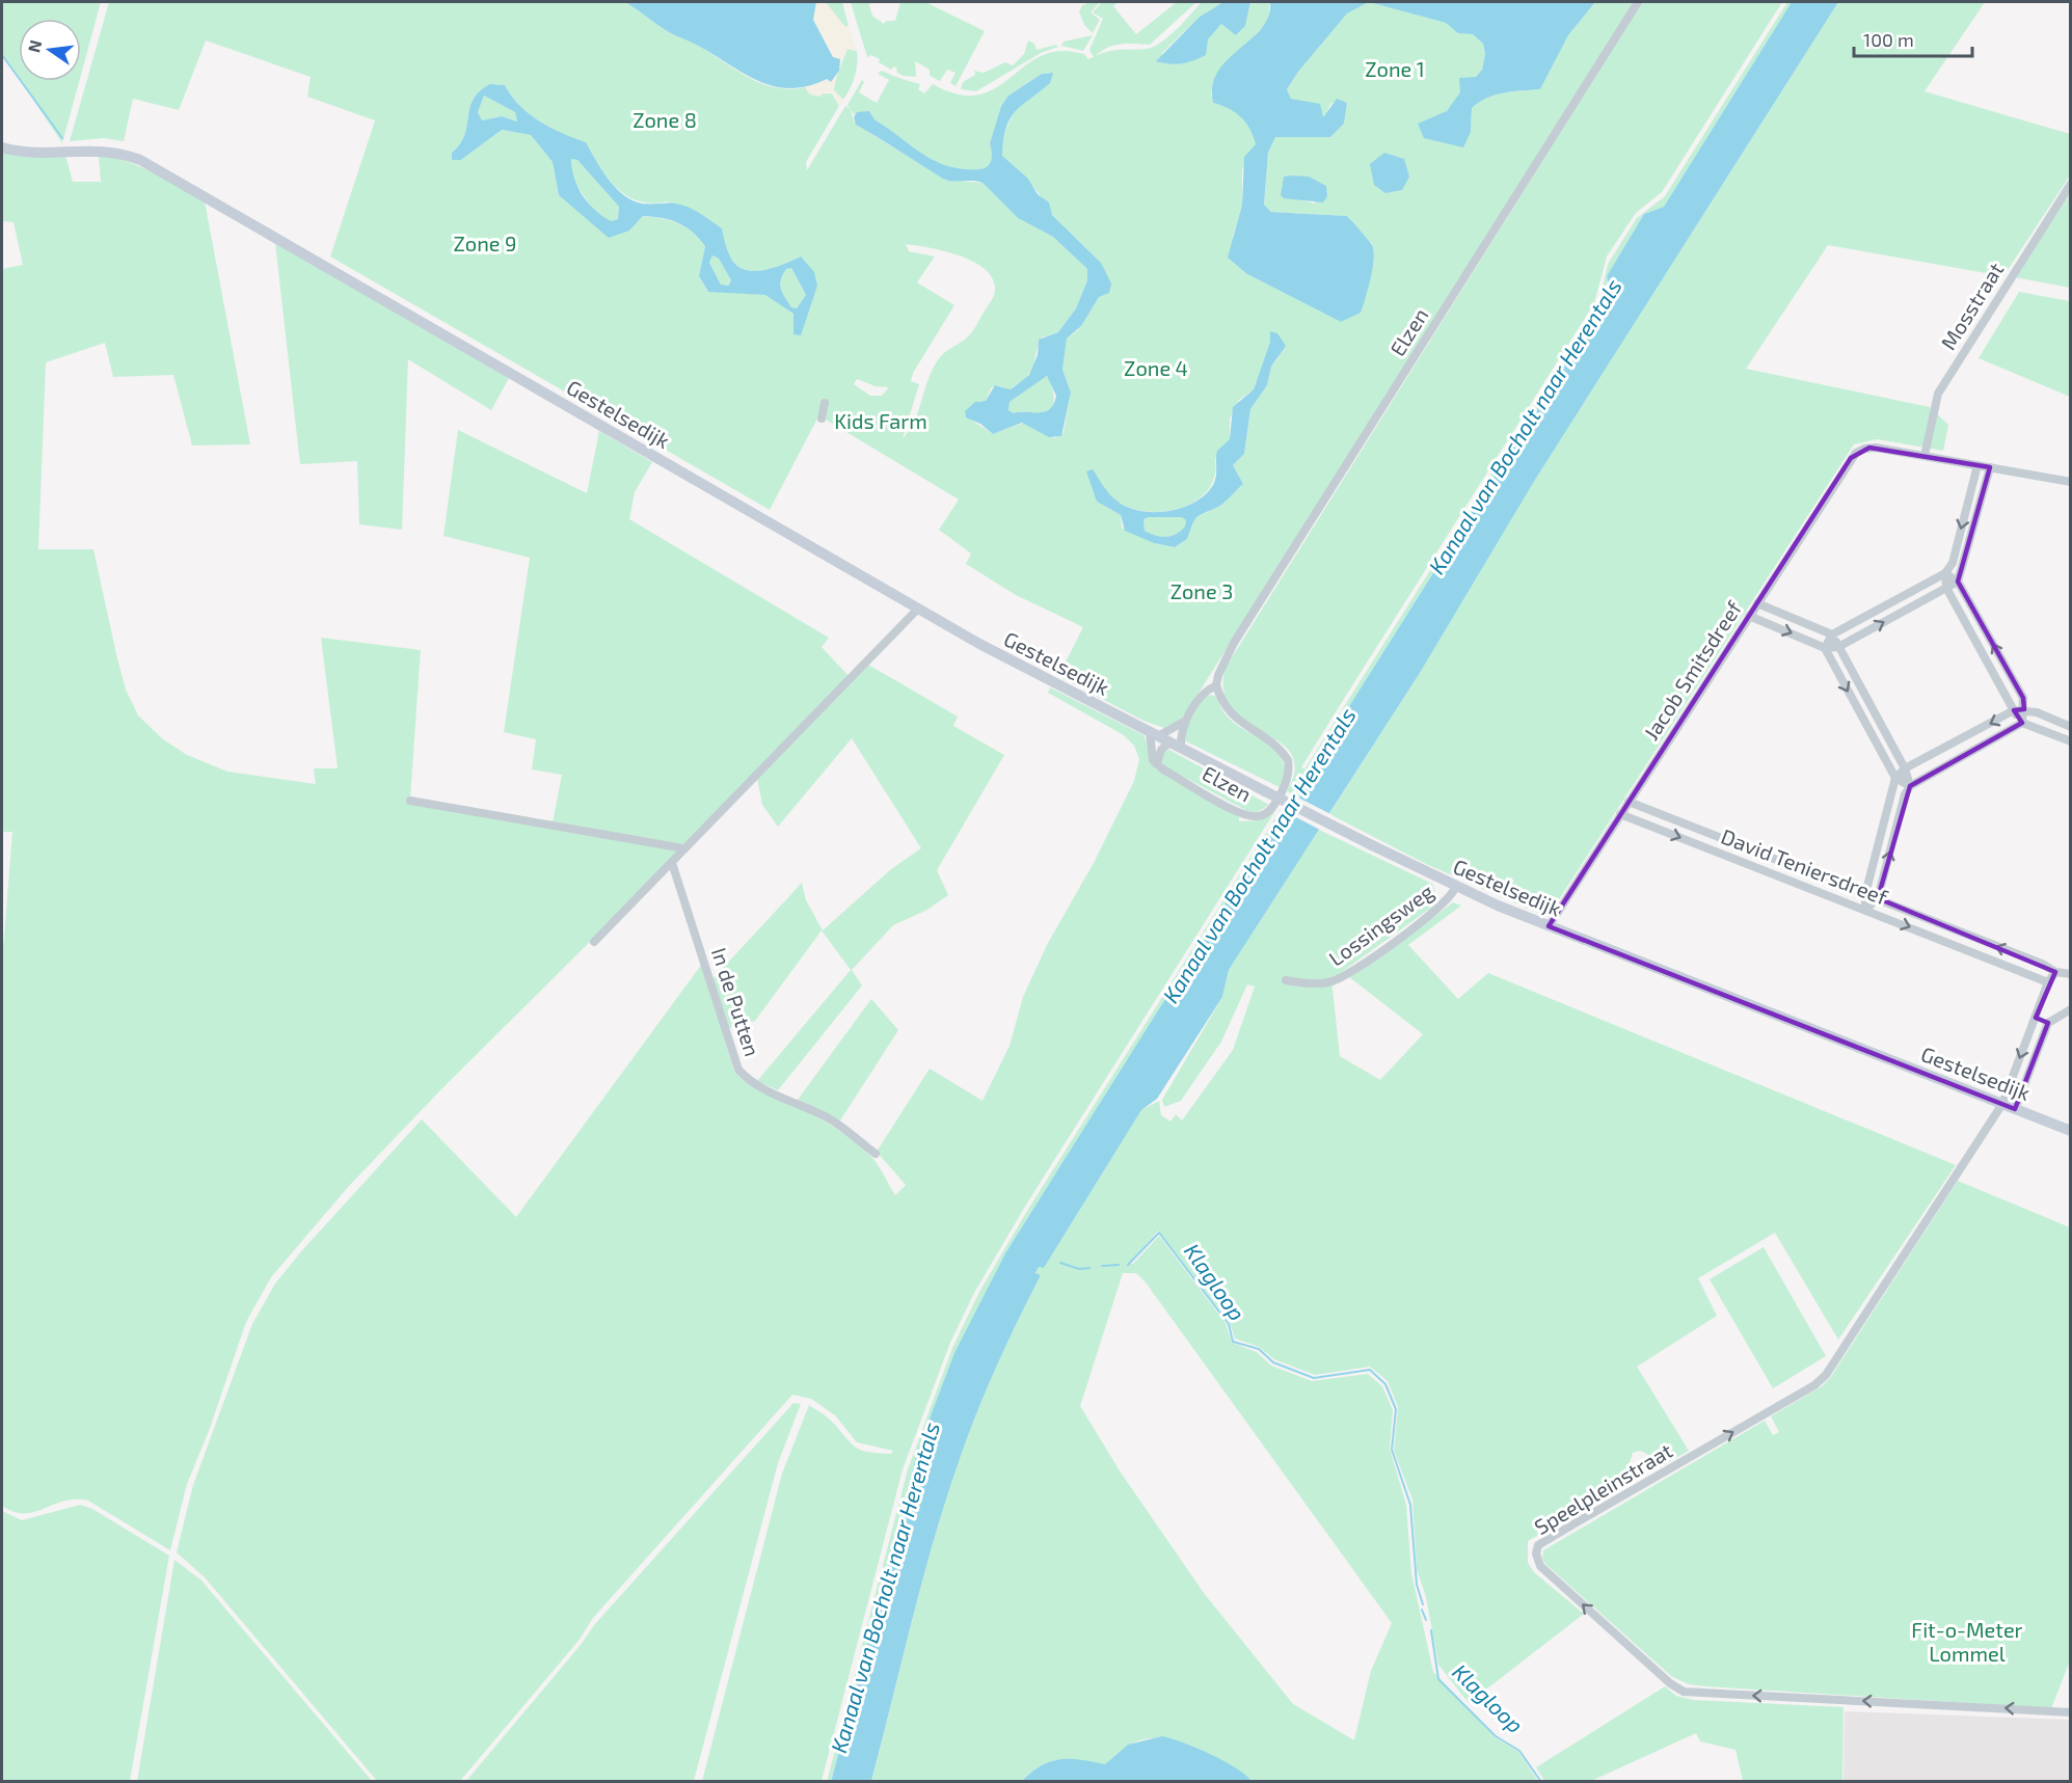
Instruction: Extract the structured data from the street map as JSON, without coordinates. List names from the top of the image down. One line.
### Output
{"streets":{"main road":["Gestelsedijk"],"street":["Mosstraat","Elzen","Jacob Smitsdreef","David Teniersdreef","Lossingsweg","In de Putten","Speelpleinstraat"]},"crossings":[["Mosstraat","Jacob Smitsdreef"],["Elzen","Gestelsedijk"],["Gestelsedijk","Jacob Smitsdreef"],["Gestelsedijk","Lossingsweg"],["Gestelsedijk","Speelpleinstraat"],["Jacob Smitsdreef","David Teniersdreef"],["David Teniersdreef","Speelpleinstraat"]],"water":["Kanaal van Bocholt naar Herentals","Klagloop"],"parks":["Zone 1","Zone 8","Zone 9","Zone 4","Kids Farm","Zone 3","Fit-o-Meter Lommel"],"scale_bar":"100 m","north":"left"}
